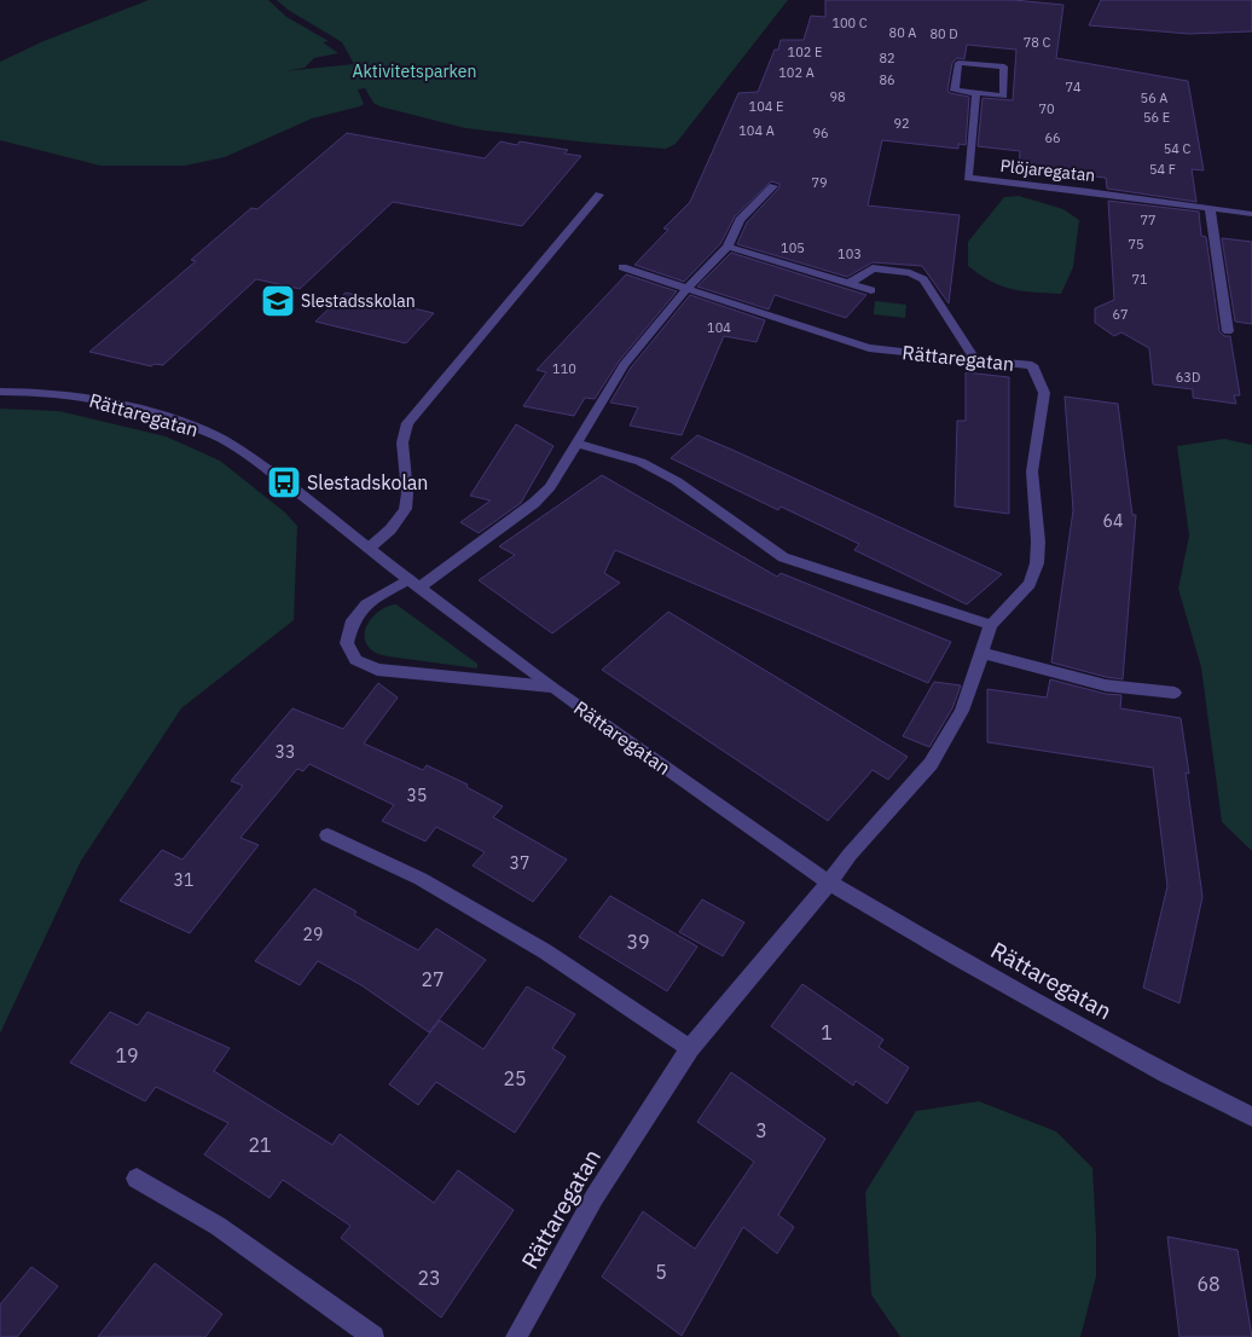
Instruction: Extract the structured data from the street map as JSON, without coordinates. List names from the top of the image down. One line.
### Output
{"streets":{"street":["Plöjaregatan","Rättaregatan"]},"parks":["Aktivitetsparken"],"places":{"school or university":["Slestadsskolan"],"bus stop":["Slestadskolan"]},"house_numbers":["100 C","80 A","80 D","78 C","102 E","82","102 A","86","74","98","56 A","104 E","70","56 E","92","104 A","96","66","54 C","54 F","79","77","75","105","103","71","67","104","110","63D","64","33","35","37","31","29","39","27","1","19","25","3","21","5","23","68"]}
